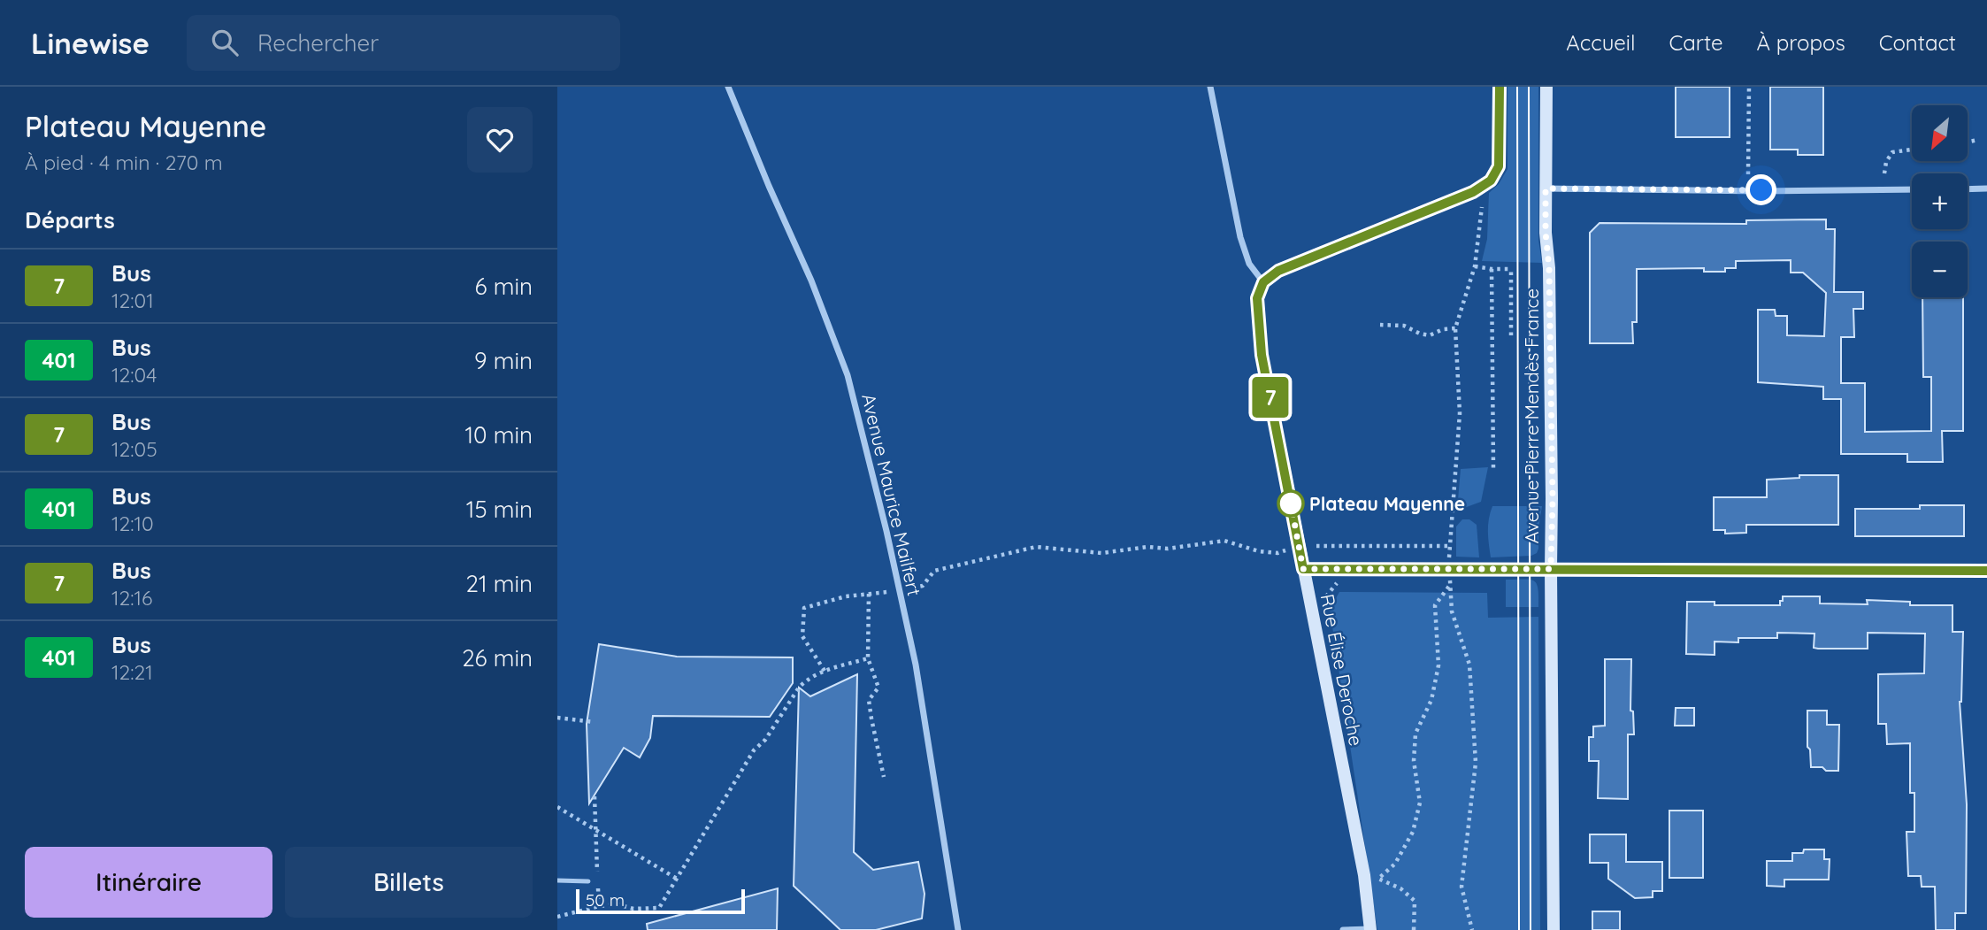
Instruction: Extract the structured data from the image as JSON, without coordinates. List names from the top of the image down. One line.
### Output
{"streets":{"main road":["Avenue Pierre Mendès France","Rue Élise Deroche"],"street":["Avenue Maurice Mailfert"]},"places":["Plateau Mayenne"],"lines":["bus line 7"],"scale_bar":"50 m","north":"bottom left","page":{"header":"Linewise","search":"Rechercher","nav":["Accueil","Carte","À propos","Contact"],"heading":[["Plateau Mayenne","À pied · 4 min · 270 m"],"Départs"],"on_map":"7","map_buttons":["+","−"],"list":[{"mark":"7","name":"Bus","note":"12:01","value":"6 min"},{"mark":"401","name":"Bus","note":"12:04","value":"9 min"},{"mark":"7","name":"Bus","note":"12:05","value":"10 min"},{"mark":"401","name":"Bus","note":"12:10","value":"15 min"},{"mark":"7","name":"Bus","note":"12:16","value":"21 min"},{"mark":"401","name":"Bus","note":"12:21","value":"26 min"}],"buttons":["Itinéraire","Billets"],"scale":"50 m"}}
